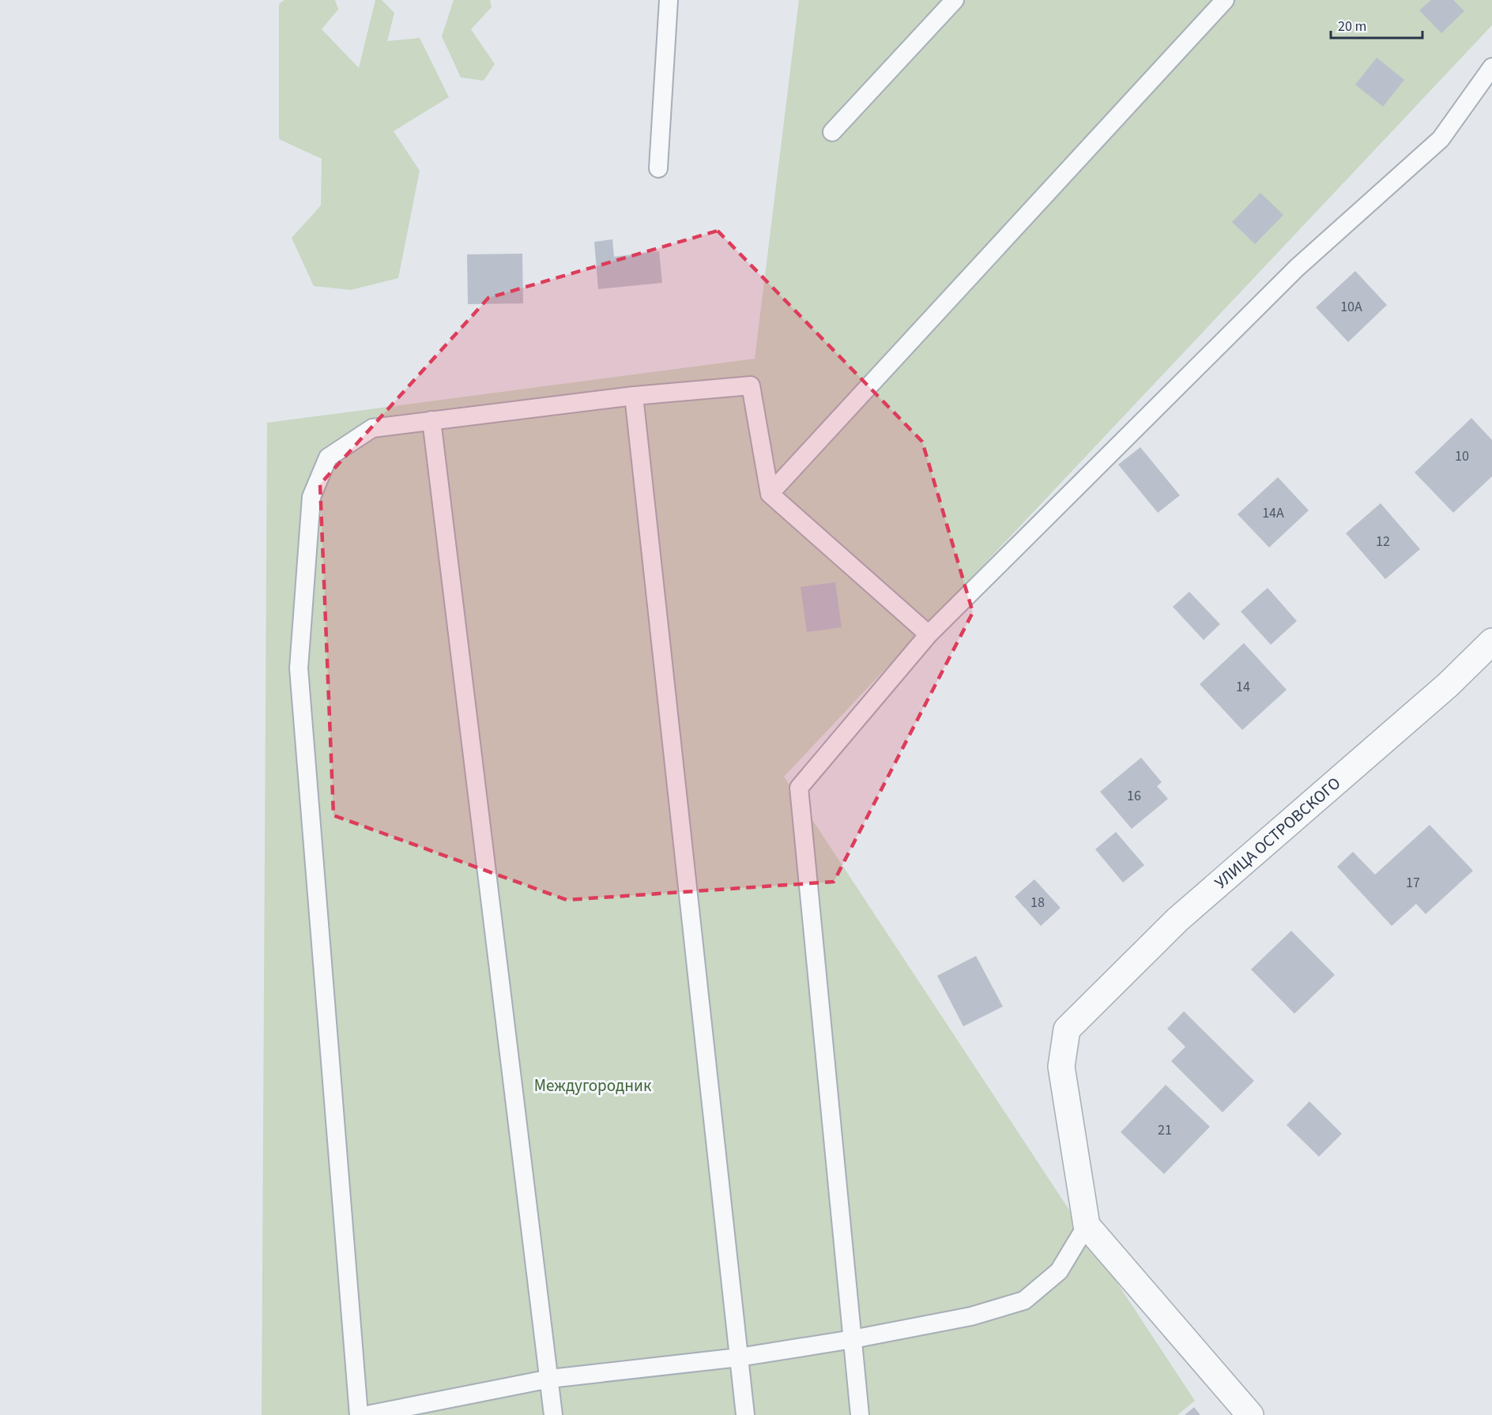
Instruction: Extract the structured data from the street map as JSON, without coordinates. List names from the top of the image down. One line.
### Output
{"streets":{"street":["УЛИЦА ОСТРОВСКОГО"]},"parks":["Междугородник"],"house_numbers":["10А","10","14А","12","14","16","17","18","21"],"scale_bar":"20 m"}
